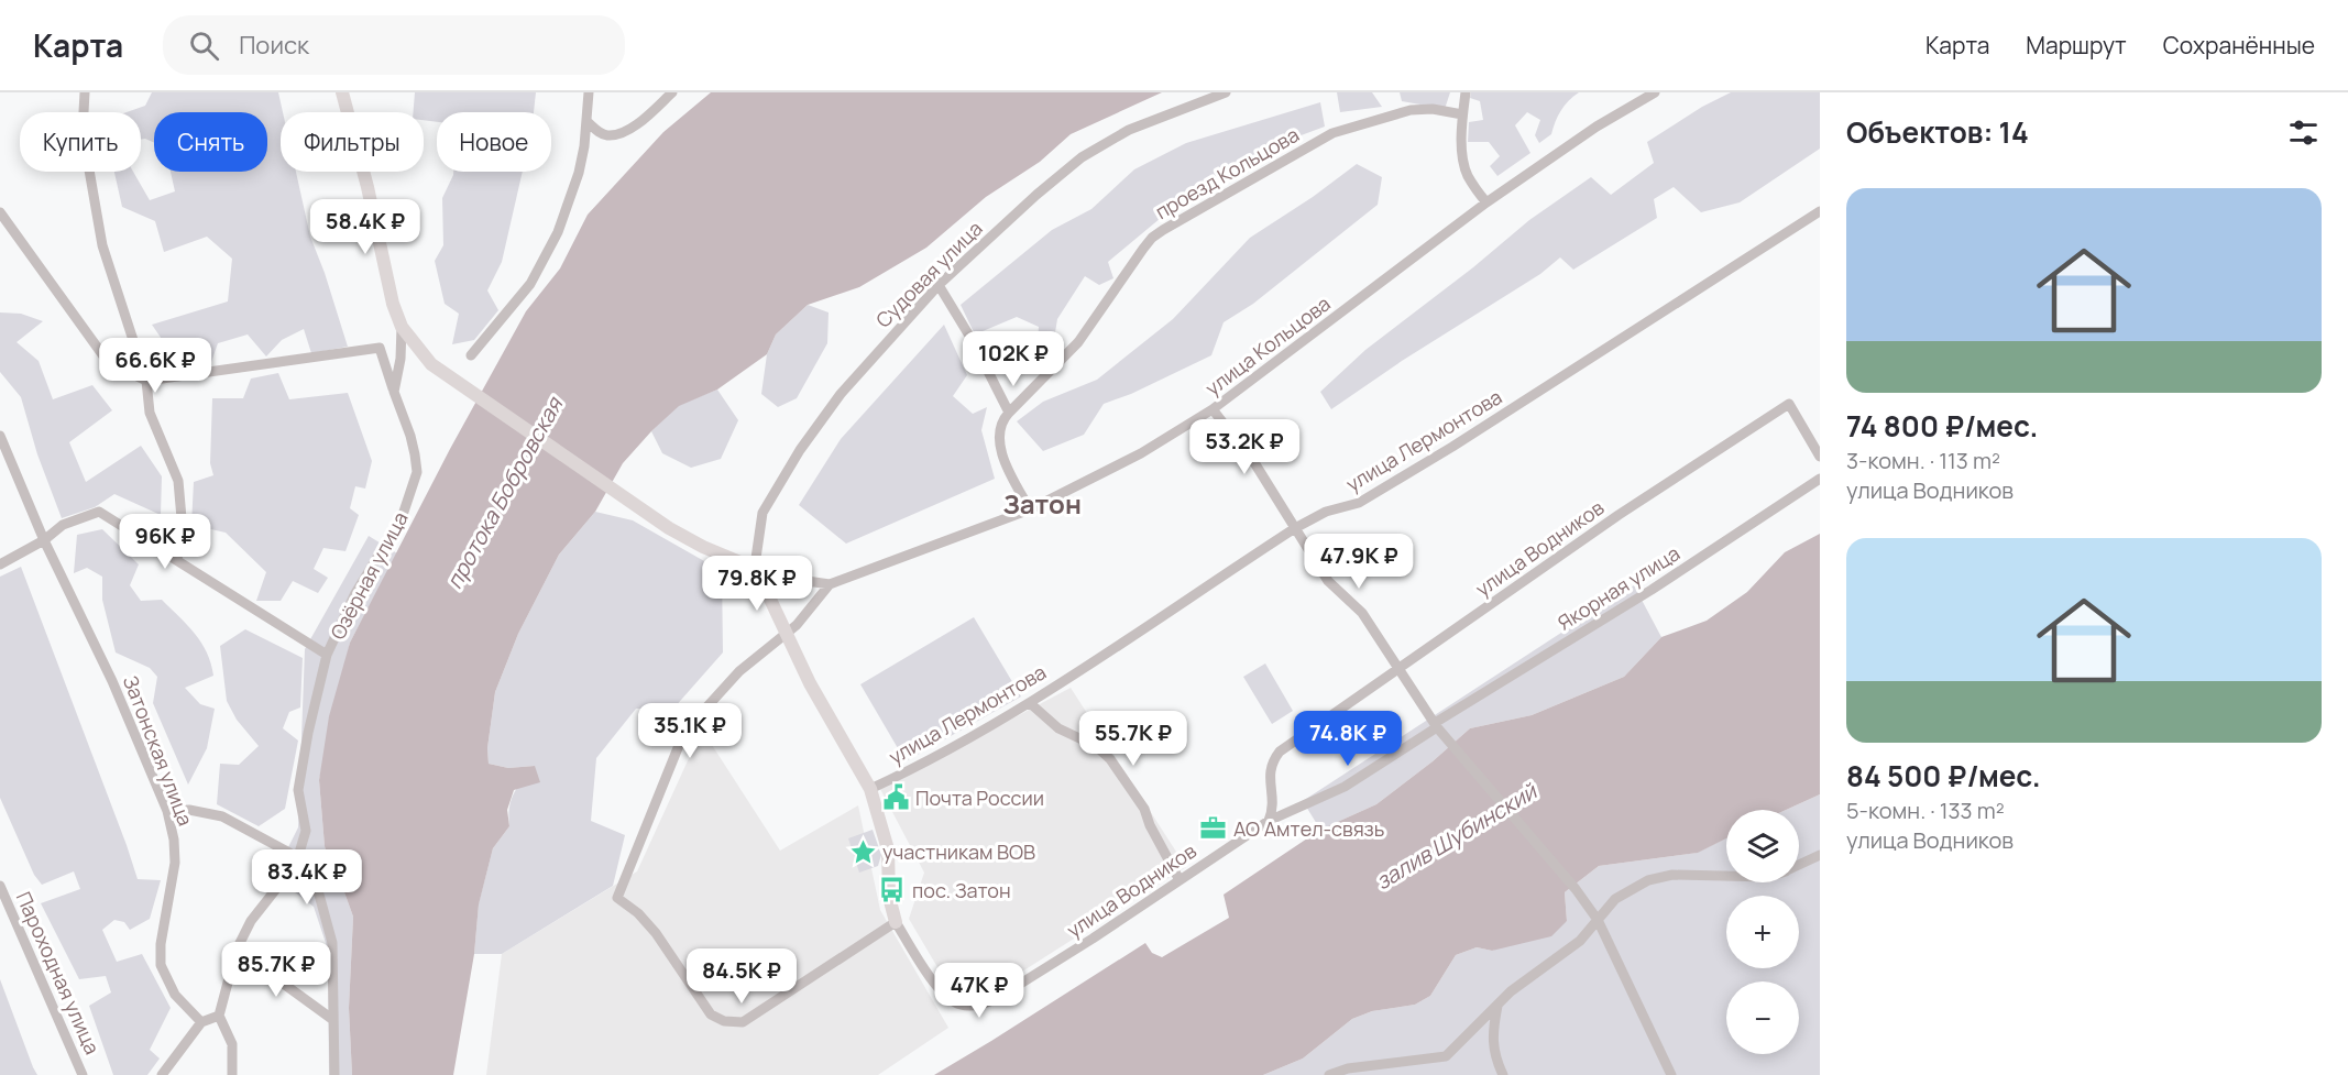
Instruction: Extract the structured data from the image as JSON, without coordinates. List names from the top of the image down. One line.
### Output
{"streets":{"street":["проезд Кольцова","Судовая улица","улица Кольцова","улица Лермонтова","улица Водников","Озёрная улица","Якорная улица","Затонская улица","Пароходная улица"]},"crossings":[["проезд Кольцова","улица Кольцова"],["Судовая улица","улица Кольцова"],["улица Водников","Якорная улица"]],"districts":["Затон"],"water":["протока Бобровская","залив Шубинский"],"places":{"public building":["Почта России"],"office":["АО Амтел-связь"],"place":["участникам ВОВ"],"bus stop":["пос. Затон"]},"page":{"header":"Карта","search":"Поиск","nav":["Карта","Маршрут","Сохранённые"],"heading":"Объектов: 14","chip":["Купить","Снять","Фильтры","Новое"],"list":[{"name":"74 800 ₽/мес.","note":"3-комн. · 113 m² · улица Водников"},{"name":"84 500 ₽/мес.","note":"5-комн. · 133 m² · улица Водников"}],"price":["58.4K ₽","102K ₽","66.6K ₽","53.2K ₽","96K ₽","47.9K ₽","79.8K ₽","35.1K ₽","55.7K ₽","74.8K ₽","83.4K ₽","85.7K ₽","84.5K ₽","47K ₽"],"map_buttons":["+","−"]}}
